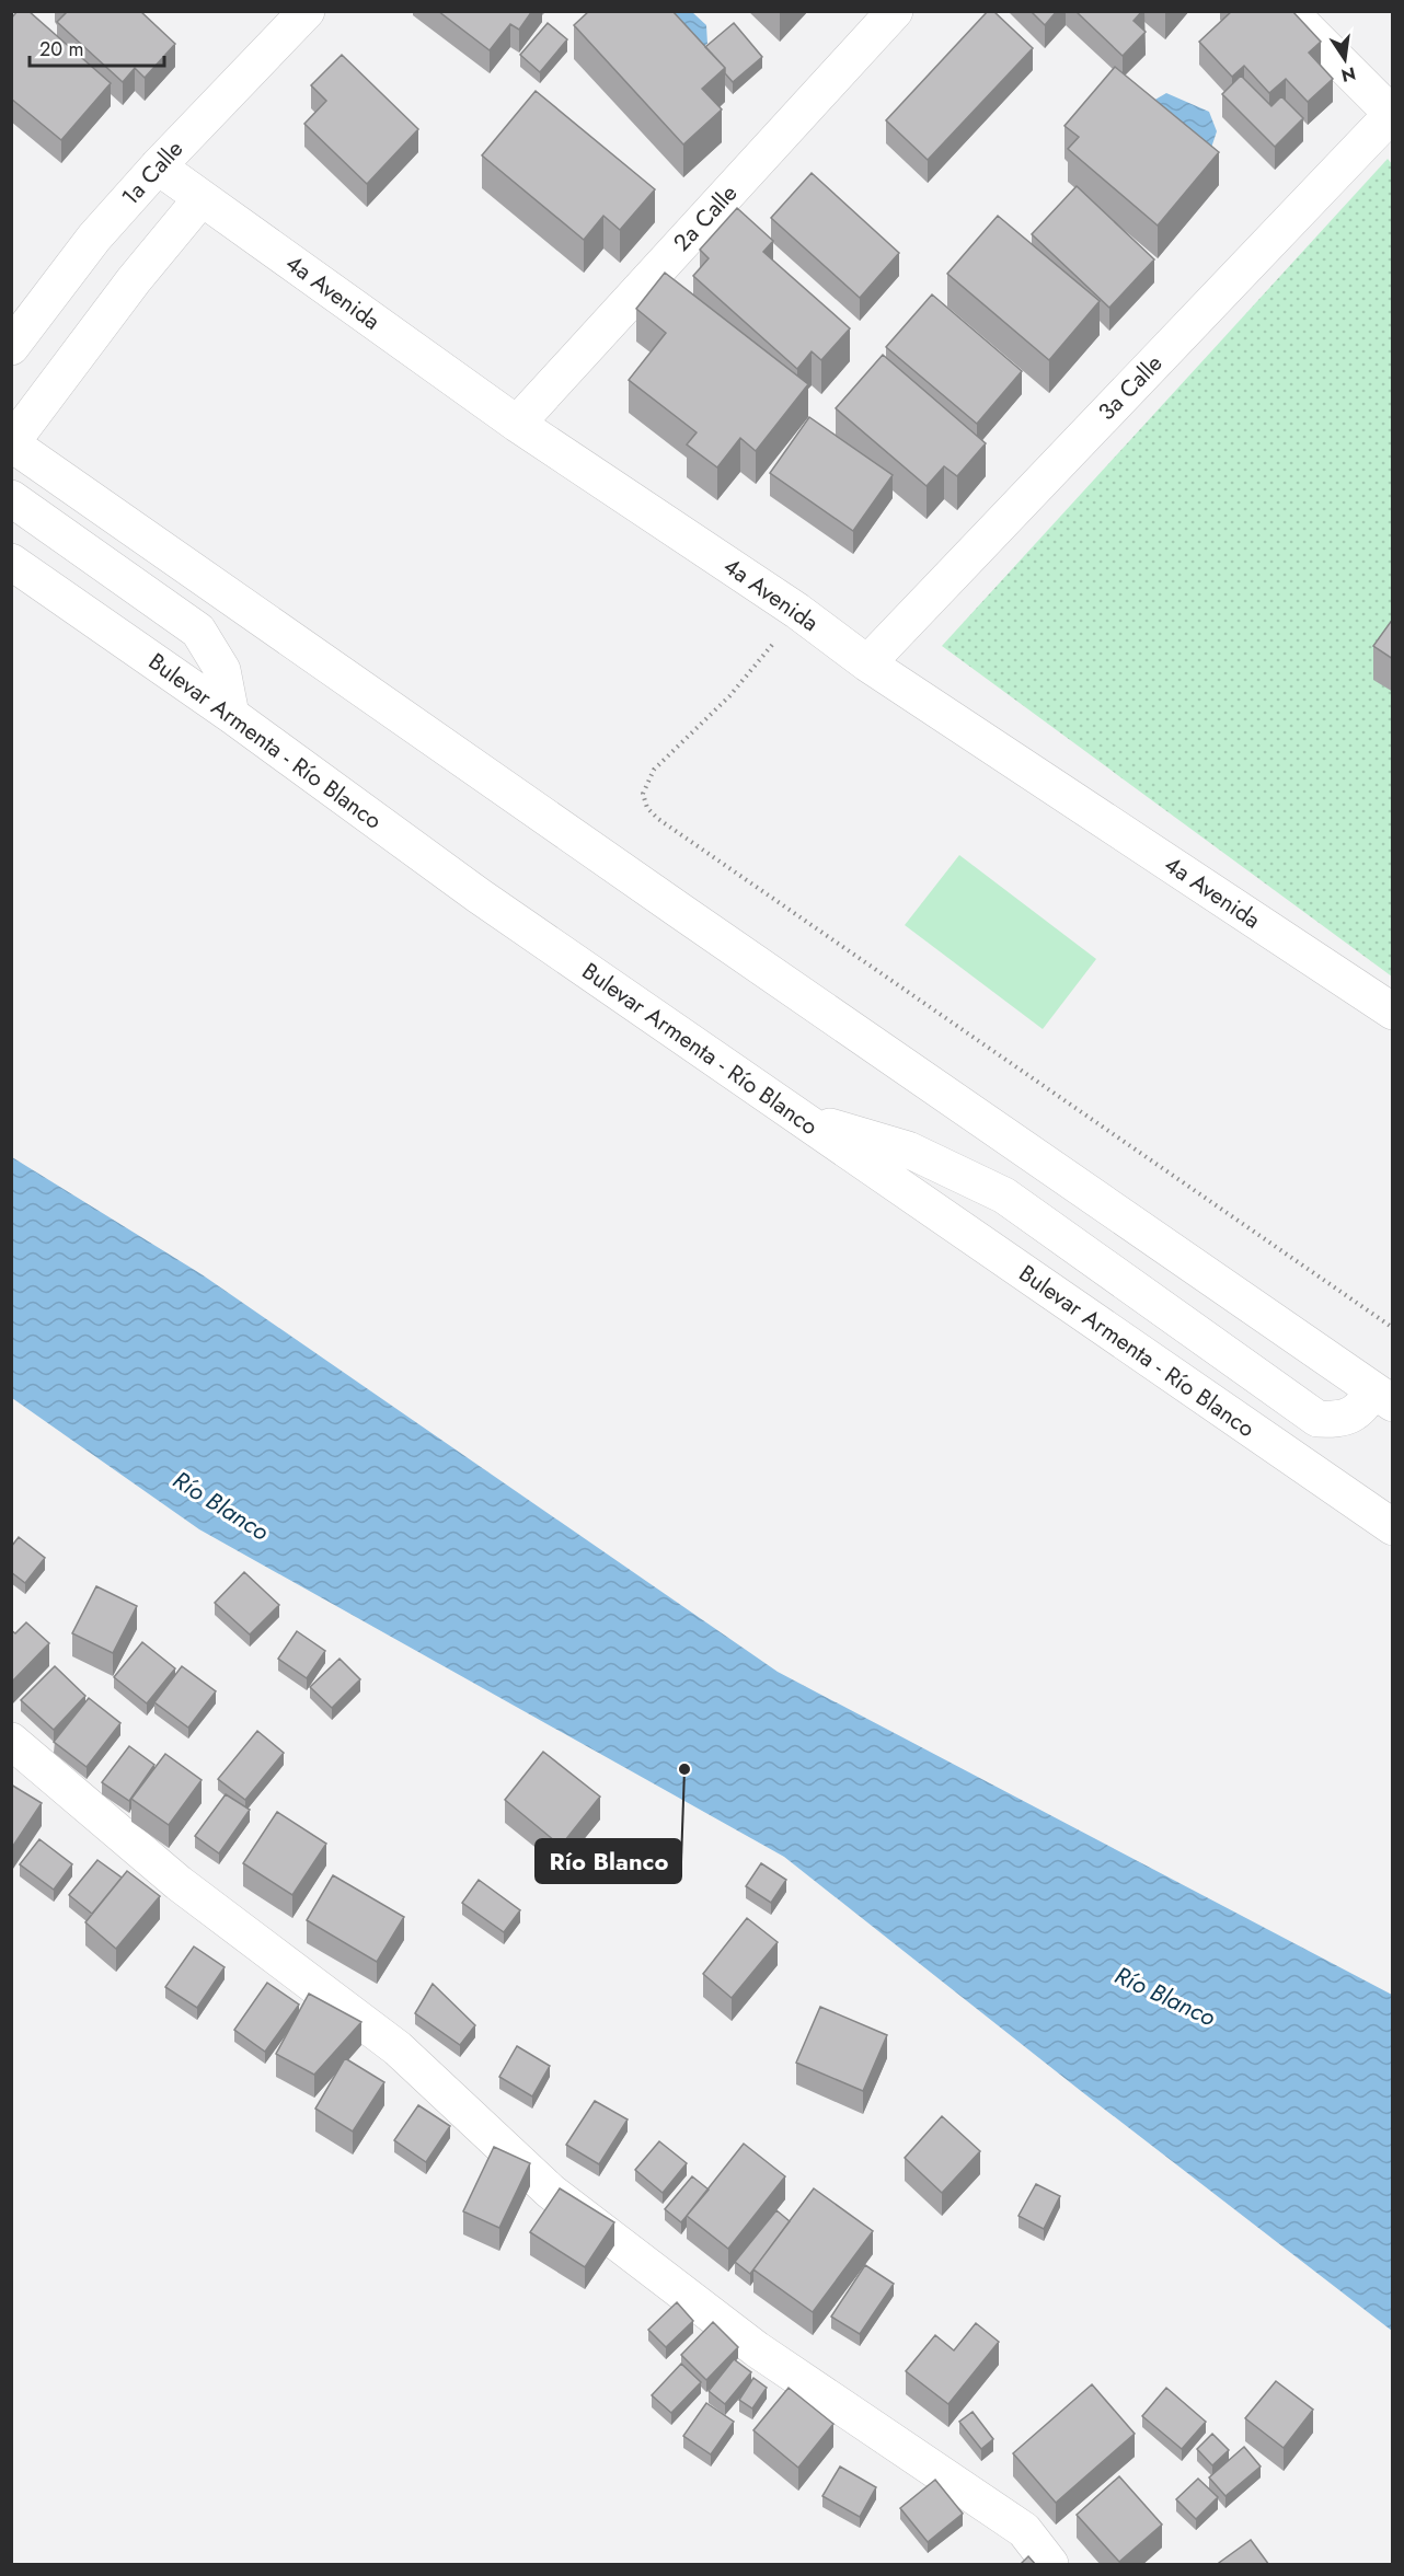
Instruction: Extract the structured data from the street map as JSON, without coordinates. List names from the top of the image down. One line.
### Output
{"streets":{"street":["1a Calle","2a Calle","4a Avenida","3a Calle","Bulevar Armenta - Río Blanco"]},"crossings":[["1a Calle","4a Avenida"],["2a Calle","4a Avenida"],["4a Avenida","3a Calle"]],"water":["Río Blanco"],"places":["Río Blanco"],"scale_bar":"20 m","north":"bottom"}
